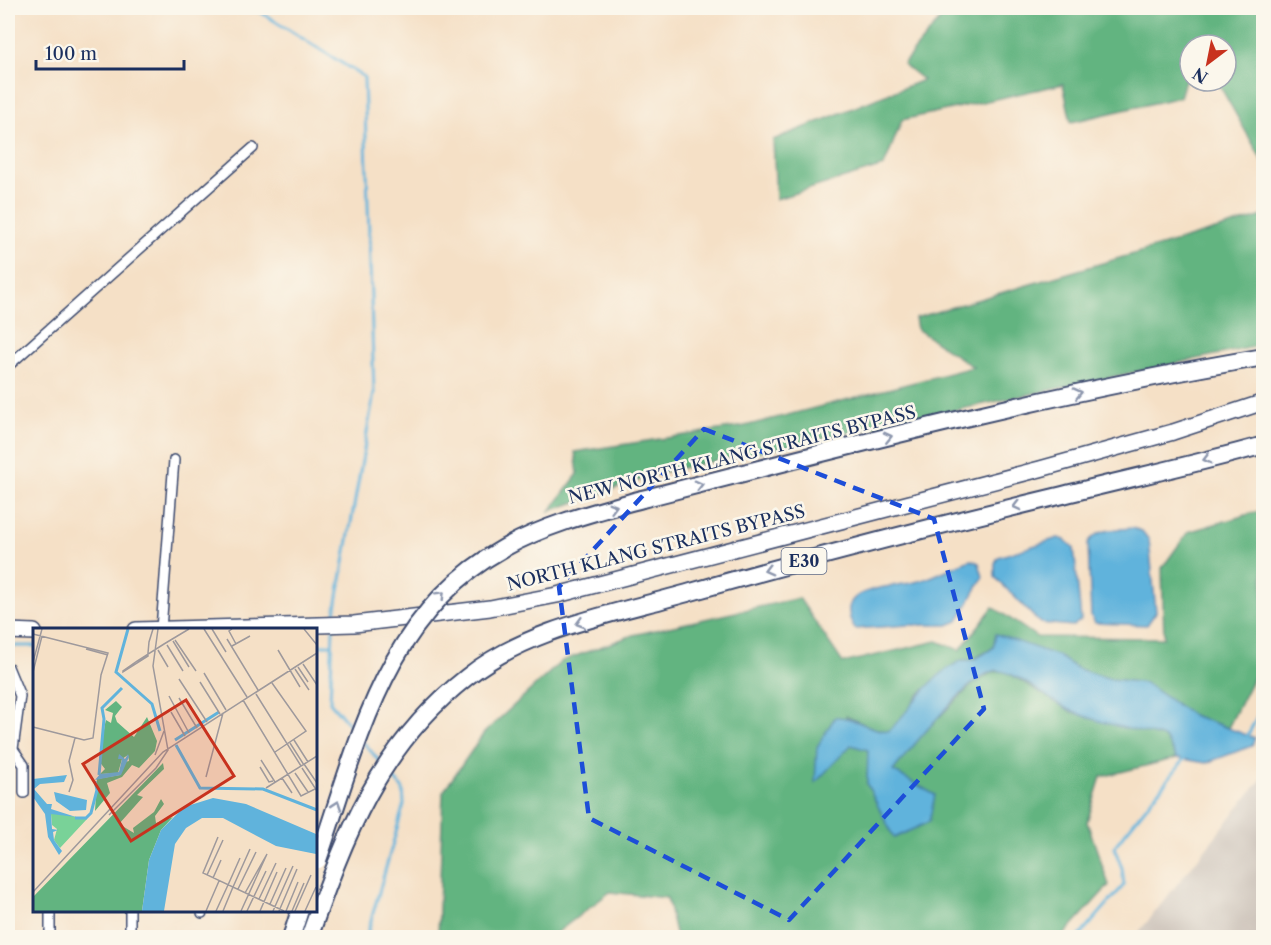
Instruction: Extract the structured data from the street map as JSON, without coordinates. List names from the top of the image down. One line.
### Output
{"streets":{"highway":["NEW NORTH KLANG STRAITS BYPASS","NORTH KLANG STRAITS BYPASS","E30"]},"scale_bar":"100 m","north":"bottom left"}
